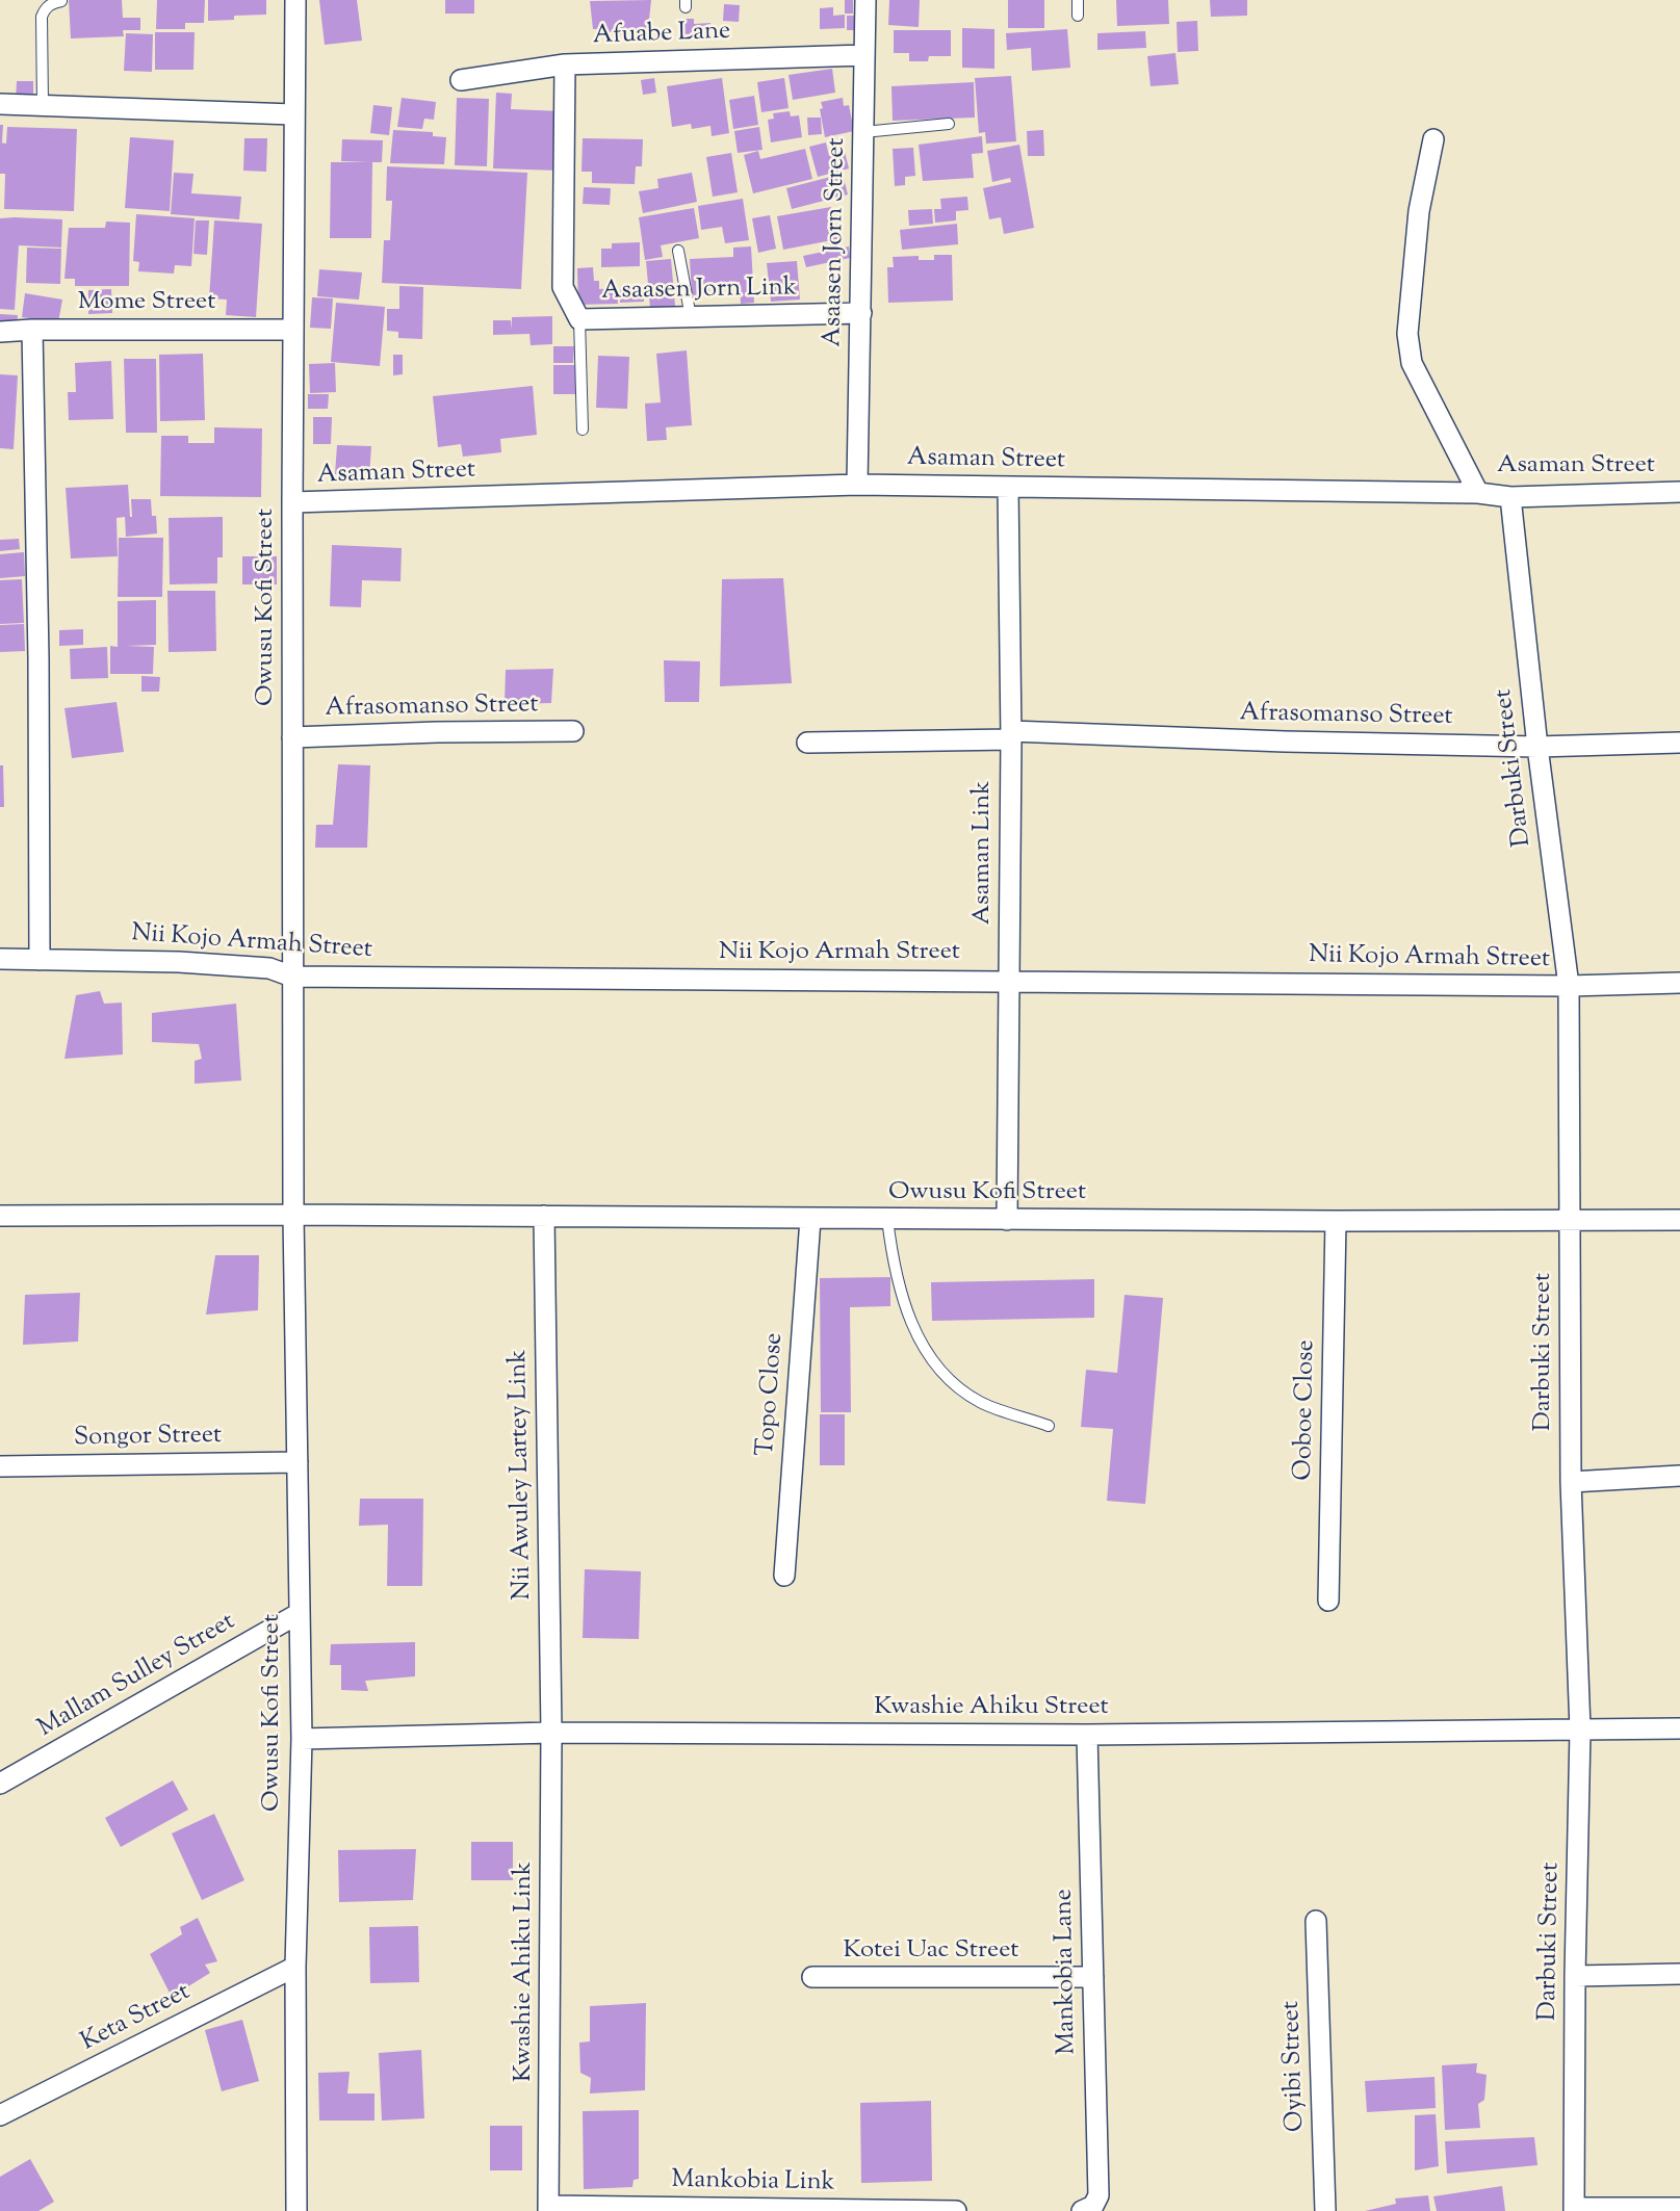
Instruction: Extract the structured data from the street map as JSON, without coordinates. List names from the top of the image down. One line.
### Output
{"streets":{"street":["Afuabe Lane","Asaasen Jorn Street","Asaasen Jorn Link","Mome Street","Asaman Street","Owusu Kofi Street","Afrasomanso Street","Darbuki Street","Asaman Link","Nii Kojo Armah Street","Topo Close","Ooboe Close","Songor Street","Nii Awuley Lartey Link","Mallam Sulley Street","Kwashie Ahiku Street","Kotei Uac Street","Kwashie Ahiku Link","Mankobia Lane","Keta Street","Oyibi Street","Mankobia Link"]},"crossings":[["Afuabe Lane","Asaasen Jorn Street"],["Afuabe Lane","Asaasen Jorn Link"],["Asaasen Jorn Street","Asaasen Jorn Link"],["Asaasen Jorn Street","Asaman Street"],["Mome Street","Owusu Kofi Street"],["Asaman Street","Owusu Kofi Street"],["Asaman Street","Darbuki Street"],["Asaman Street","Asaman Link"],["Owusu Kofi Street","Afrasomanso Street"],["Owusu Kofi Street","Darbuki Street"],["Owusu Kofi Street","Asaman Link"],["Owusu Kofi Street","Nii Kojo Armah Street"],["Owusu Kofi Street","Topo Close"],["Owusu Kofi Street","Ooboe Close"],["Owusu Kofi Street","Songor Street"],["Owusu Kofi Street","Nii Awuley Lartey Link"],["Owusu Kofi Street","Mallam Sulley Street"],["Owusu Kofi Street","Kwashie Ahiku Street"],["Owusu Kofi Street","Keta Street"],["Afrasomanso Street","Darbuki Street"],["Afrasomanso Street","Asaman Link"],["Darbuki Street","Nii Kojo Armah Street"],["Darbuki Street","Kwashie Ahiku Street"],["Asaman Link","Nii Kojo Armah Street"],["Nii Awuley Lartey Link","Kwashie Ahiku Street"],["Nii Awuley Lartey Link","Kwashie Ahiku Link"],["Kwashie Ahiku Street","Kwashie Ahiku Link"],["Kwashie Ahiku Street","Mankobia Lane"],["Kotei Uac Street","Mankobia Lane"],["Kwashie Ahiku Link","Mankobia Link"]]}
